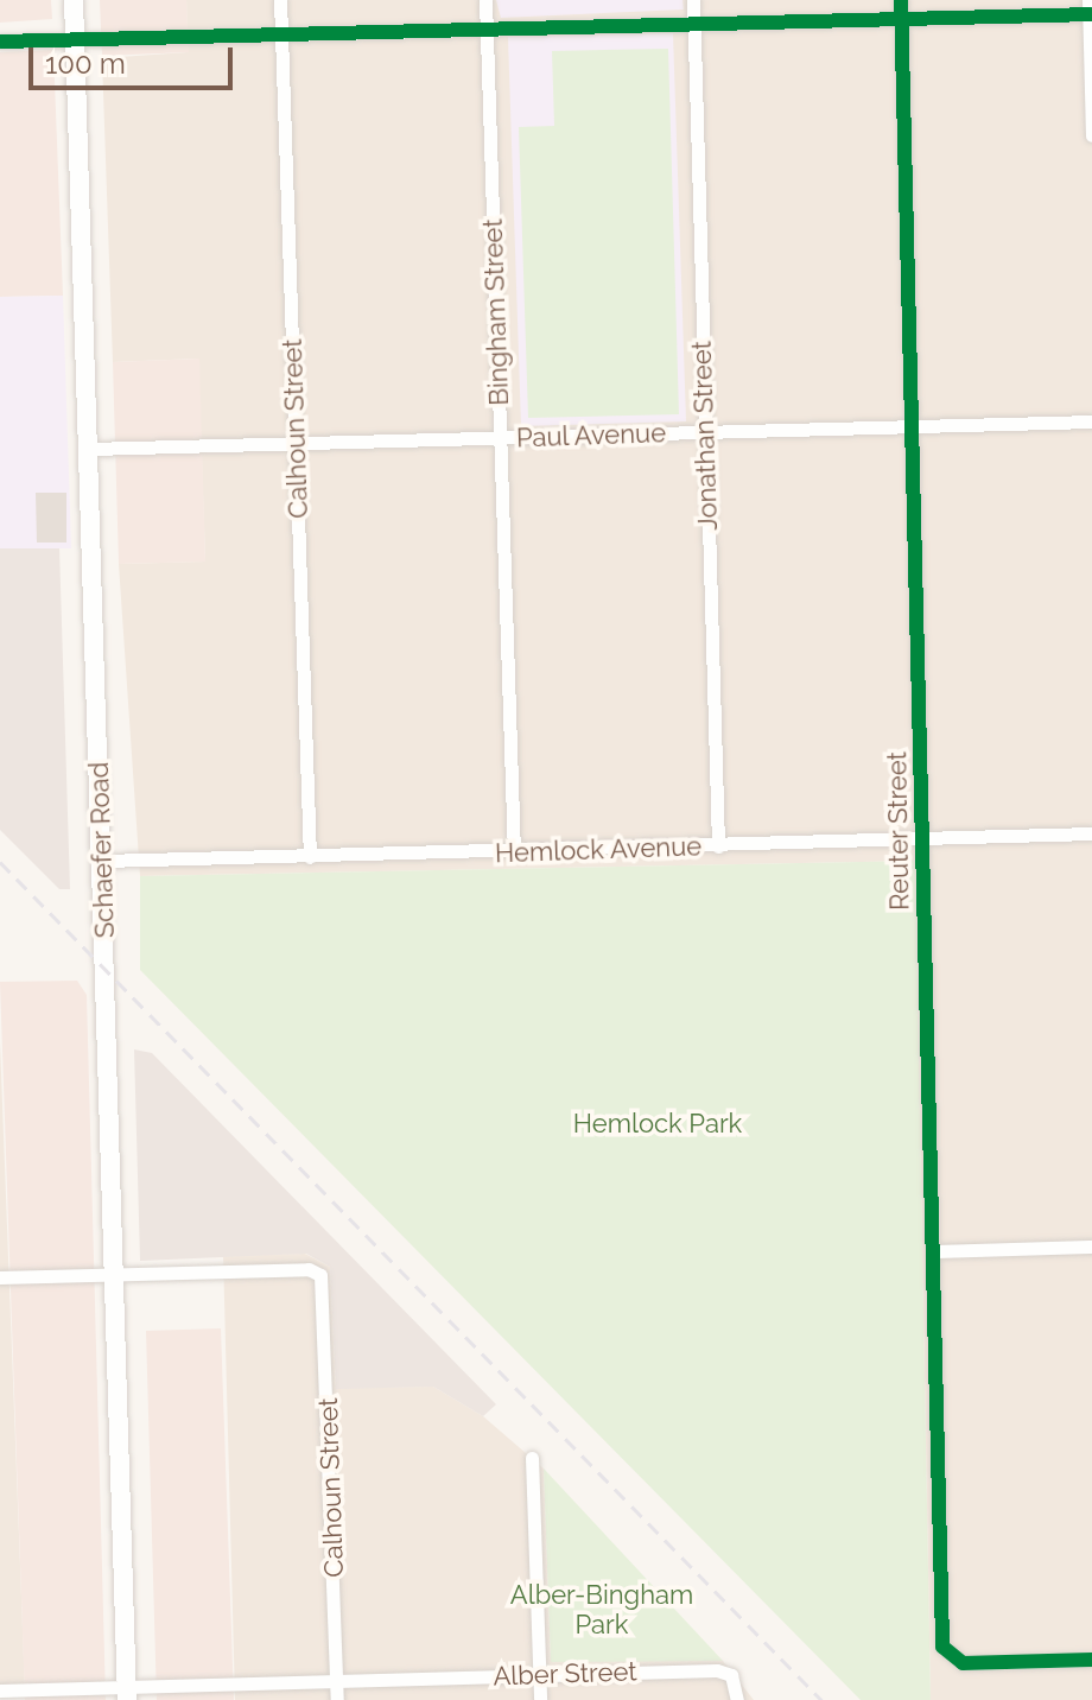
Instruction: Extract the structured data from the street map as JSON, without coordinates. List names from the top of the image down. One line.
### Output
{"streets":{"main road":["Schaefer Road"],"street":["Bingham Street","Calhoun Street","Paul Avenue","Jonathan Street","Reuter Street","Hemlock Avenue","Alber Street"]},"crossings":[["Bingham Street","Paul Avenue"],["Bingham Street","Hemlock Avenue"],["Calhoun Street","Paul Avenue"],["Calhoun Street","Schaefer Road"],["Calhoun Street","Hemlock Avenue"],["Calhoun Street","Alber Street"],["Paul Avenue","Jonathan Street"],["Paul Avenue","Reuter Street"],["Paul Avenue","Schaefer Road"],["Jonathan Street","Hemlock Avenue"],["Reuter Street","Hemlock Avenue"],["Schaefer Road","Hemlock Avenue"],["Schaefer Road","Alber Street"]],"parks":["Hemlock Park","Alber-Bingham Park"],"scale_bar":"100 m"}
